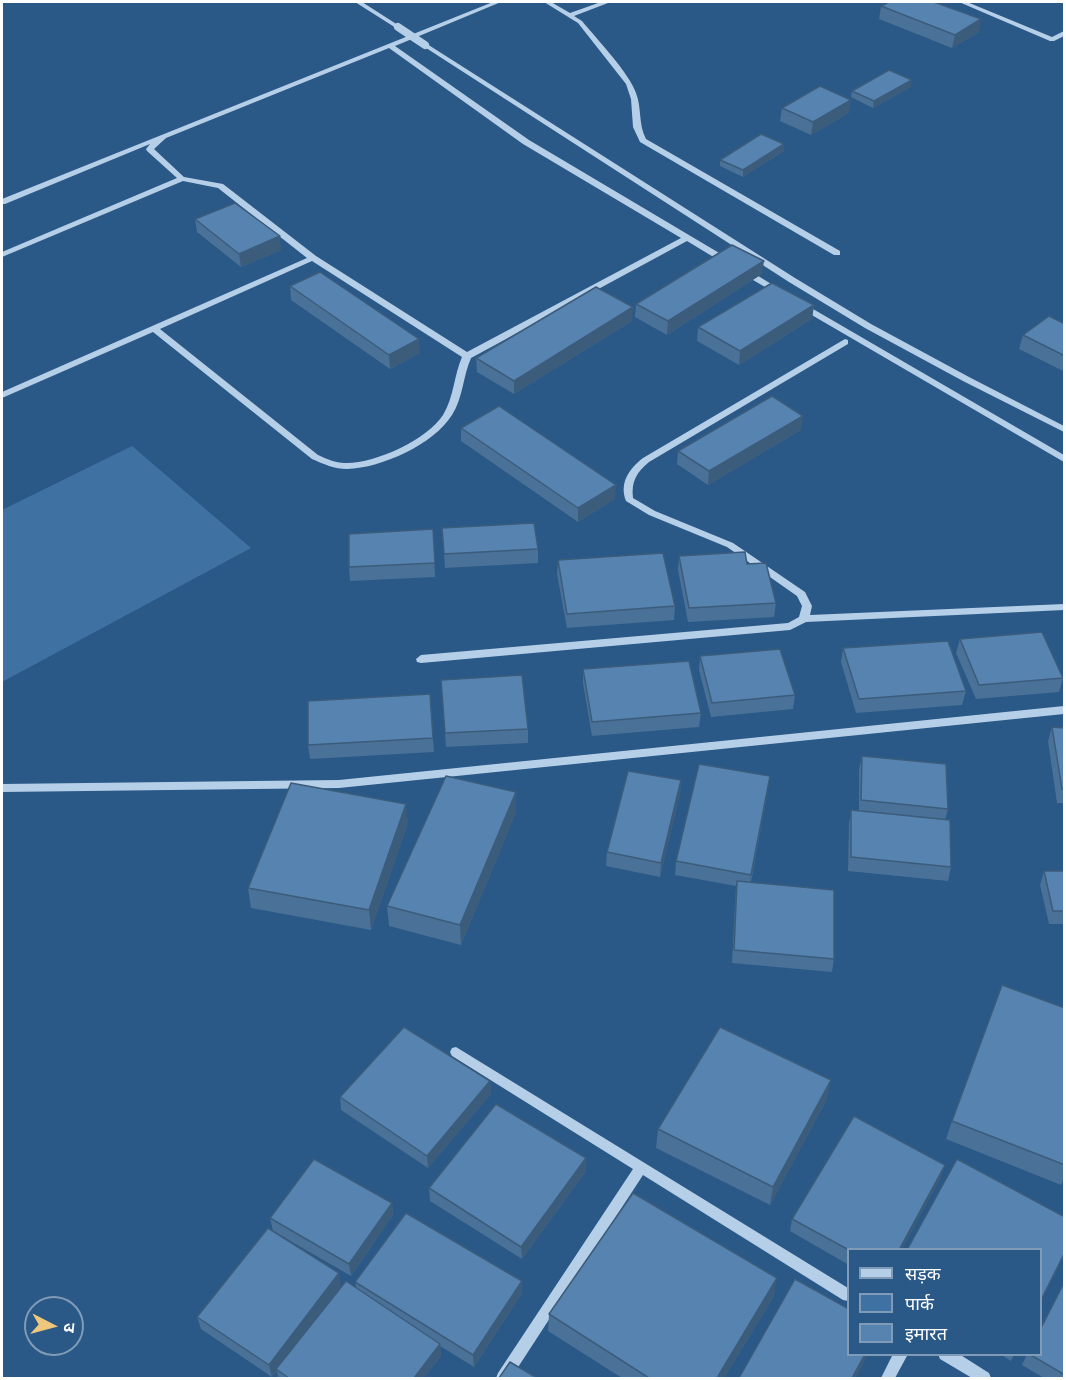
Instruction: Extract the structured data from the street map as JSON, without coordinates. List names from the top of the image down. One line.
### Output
{"legend":["सड़क","पार्क","इमारत"],"north":"right"}
